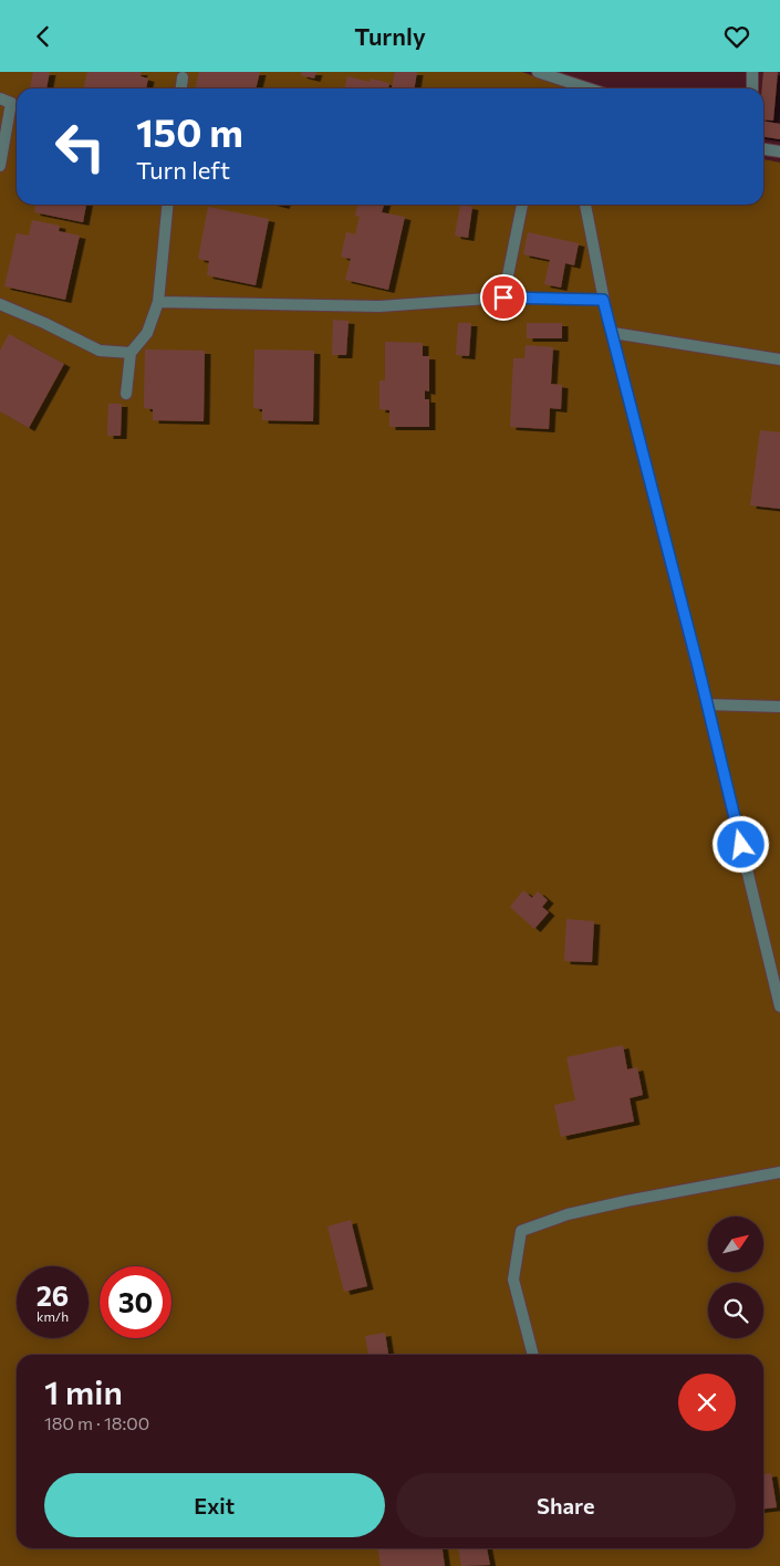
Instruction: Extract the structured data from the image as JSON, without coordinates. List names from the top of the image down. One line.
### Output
{"north":"top right","page":{"header":"Turnly","turn":["150 m","Turn left"],"speed":"26 km/h","limit":"30","heading":["1 min","180 m · 18:00"],"buttons":["Exit","Share"]}}
